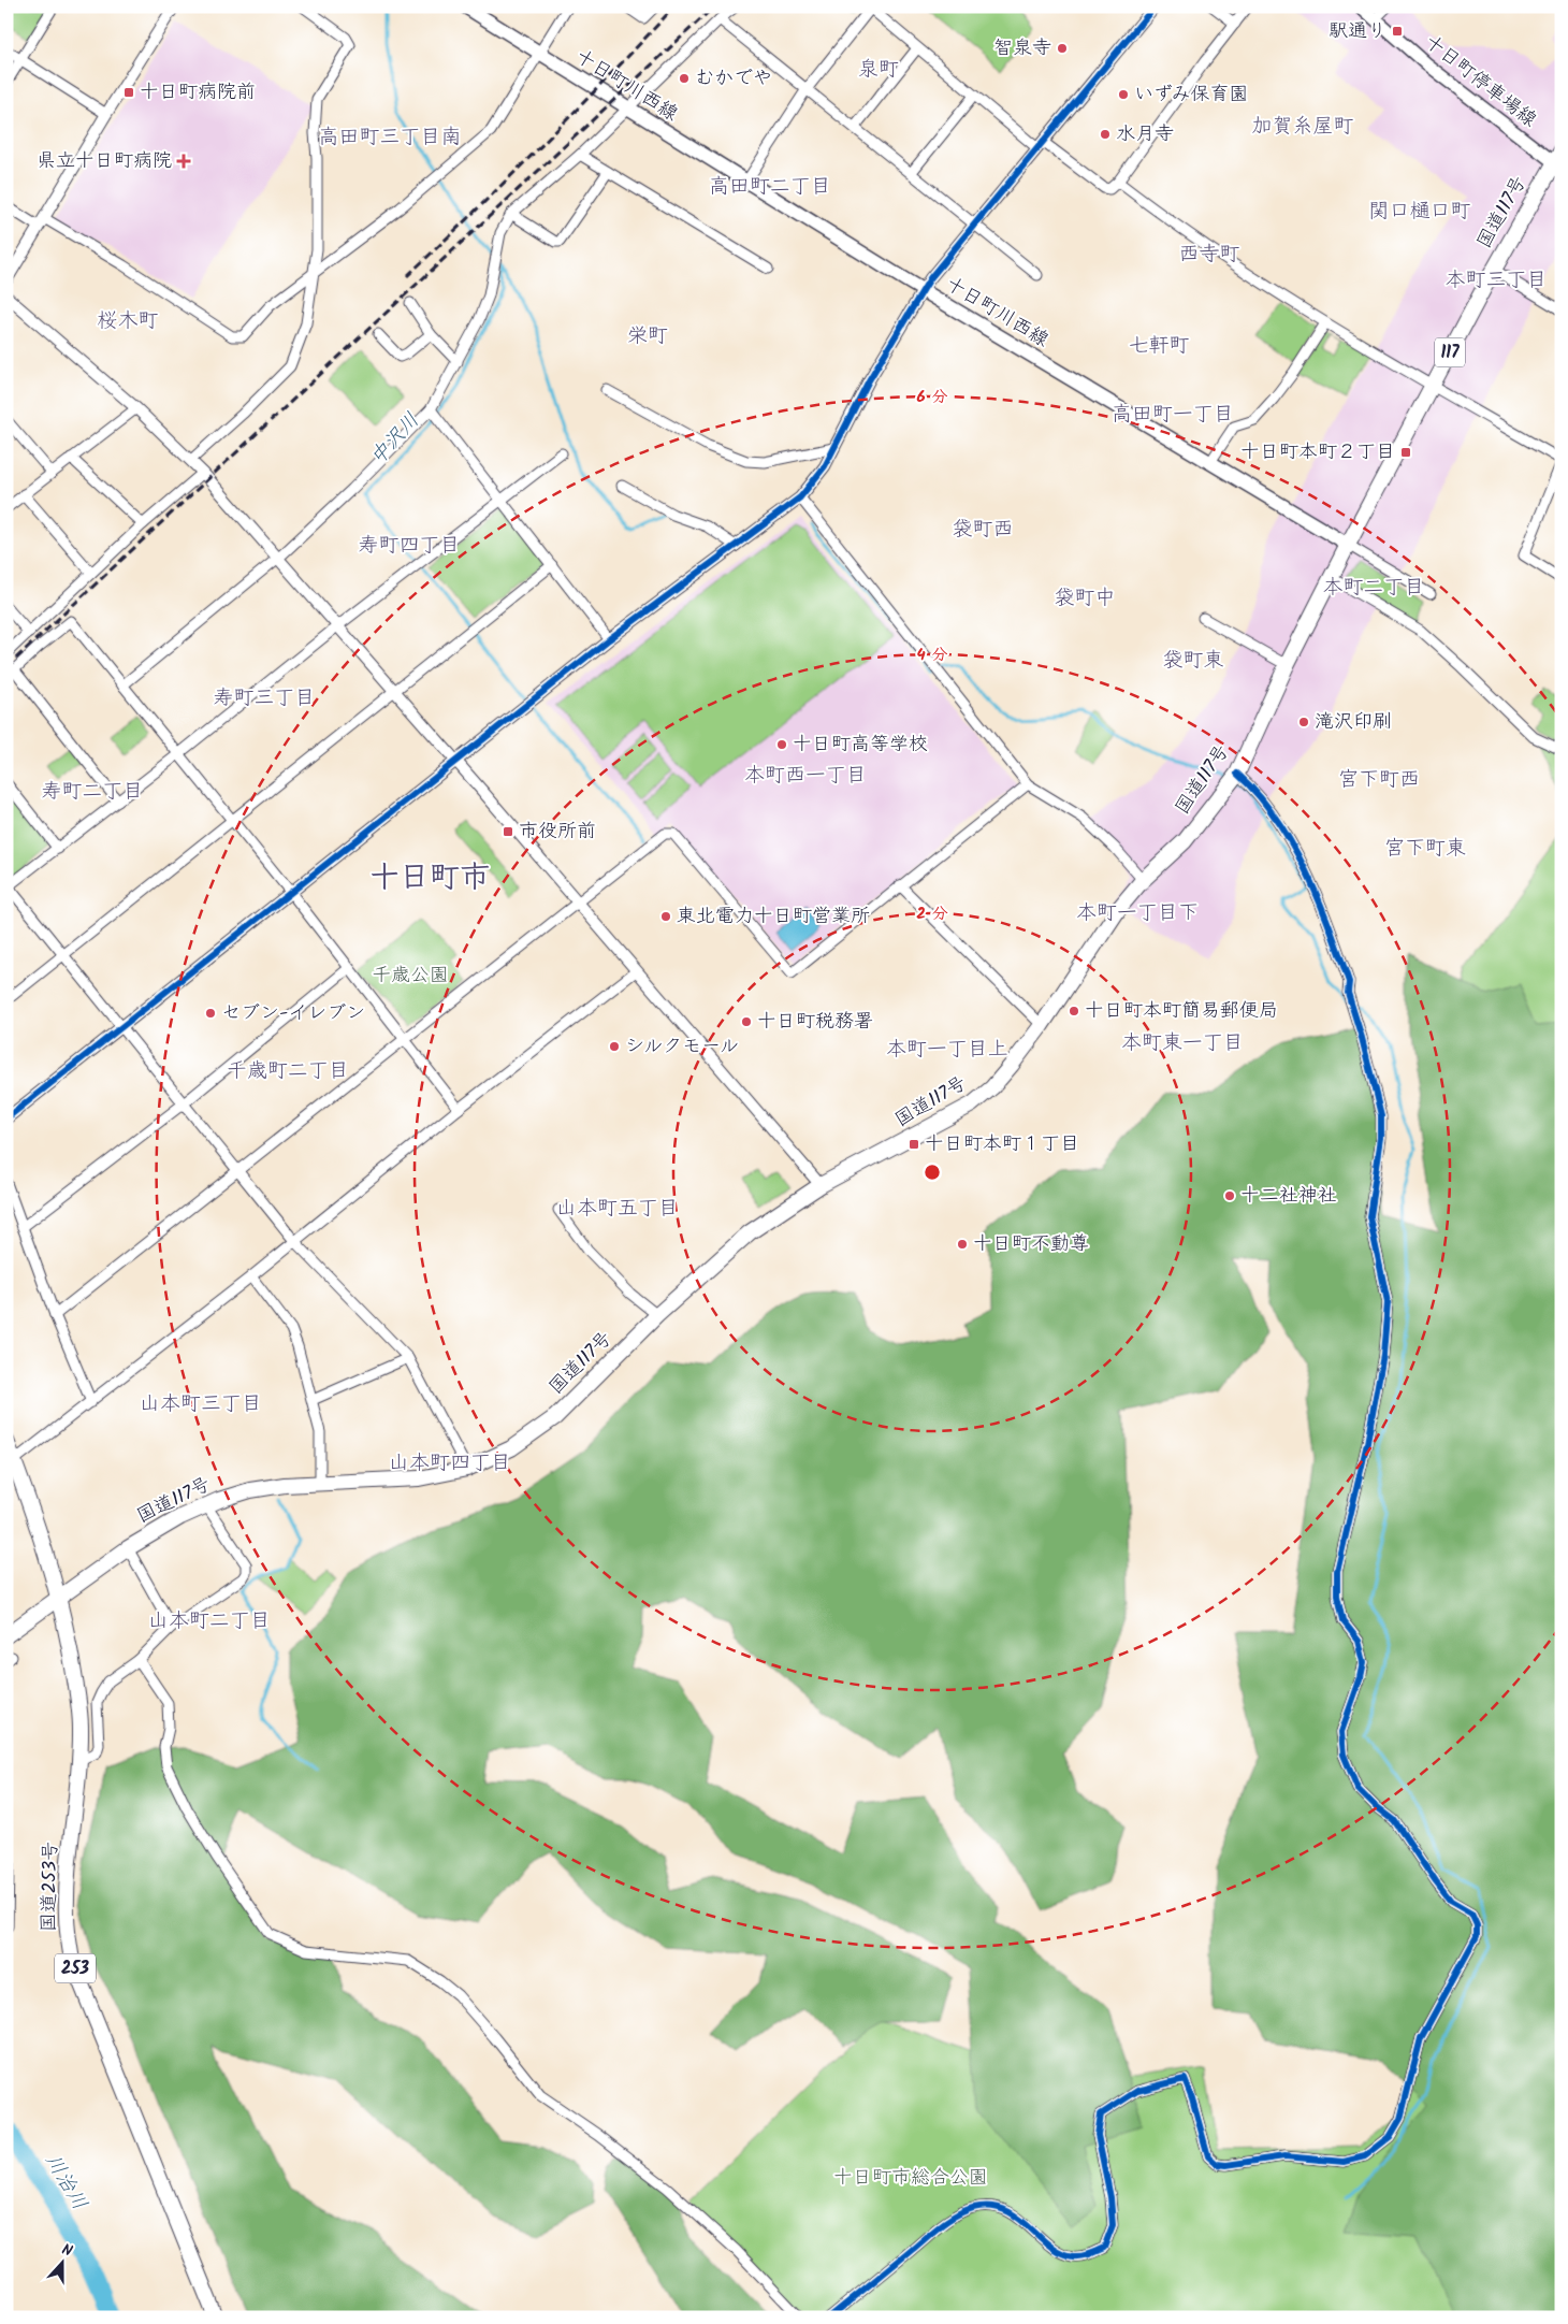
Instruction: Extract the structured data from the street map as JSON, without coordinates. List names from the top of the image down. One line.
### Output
{"streets":{"highway":["国道117号","117","国道253号","253"],"main road":["十日町停車場線","十日町川西線"]},"crossings":[["十日町停車場線","国道117号"],["十日町川西線","国道117号"],["国道117号","国道253号"]],"districts":["泉町","加賀糸屋町","高田町三丁目南","高田町二丁目","関口樋口町","西寺町","本町三丁目","桜木町","栄町","七軒町","高田町一丁目","袋町西","寿町四丁目","本町二丁目","袋町中","袋町東","寿町三丁目","本町西一丁目","宮下町西","寿町二丁目","宮下町東","十日町市","本町一丁目下","本町東一丁目","本町一丁目上","千歳町二丁目","山本町五丁目","山本町三丁目","山本町四丁目","山本町二丁目"],"water":["中沢川","川治川"],"parks":["千歳公園","十日町市総合公園"],"places":{"transit":["駅通り","十日町病院前","十日町本町２丁目","市役所前","十日町本町１丁目"],"other":["智泉寺","むかでや","いずみ保育園","水月寺","滝沢印刷","十日町高等学校","東北電力十日町営業所","十日町本町簡易郵便局","セブン-イレブン","十日町税務署","シルクモール","十二社神社","十日町不動尊"],"health":["県立十日町病院"]},"north":"top","rings":["6 分","4 分","2 分"]}
